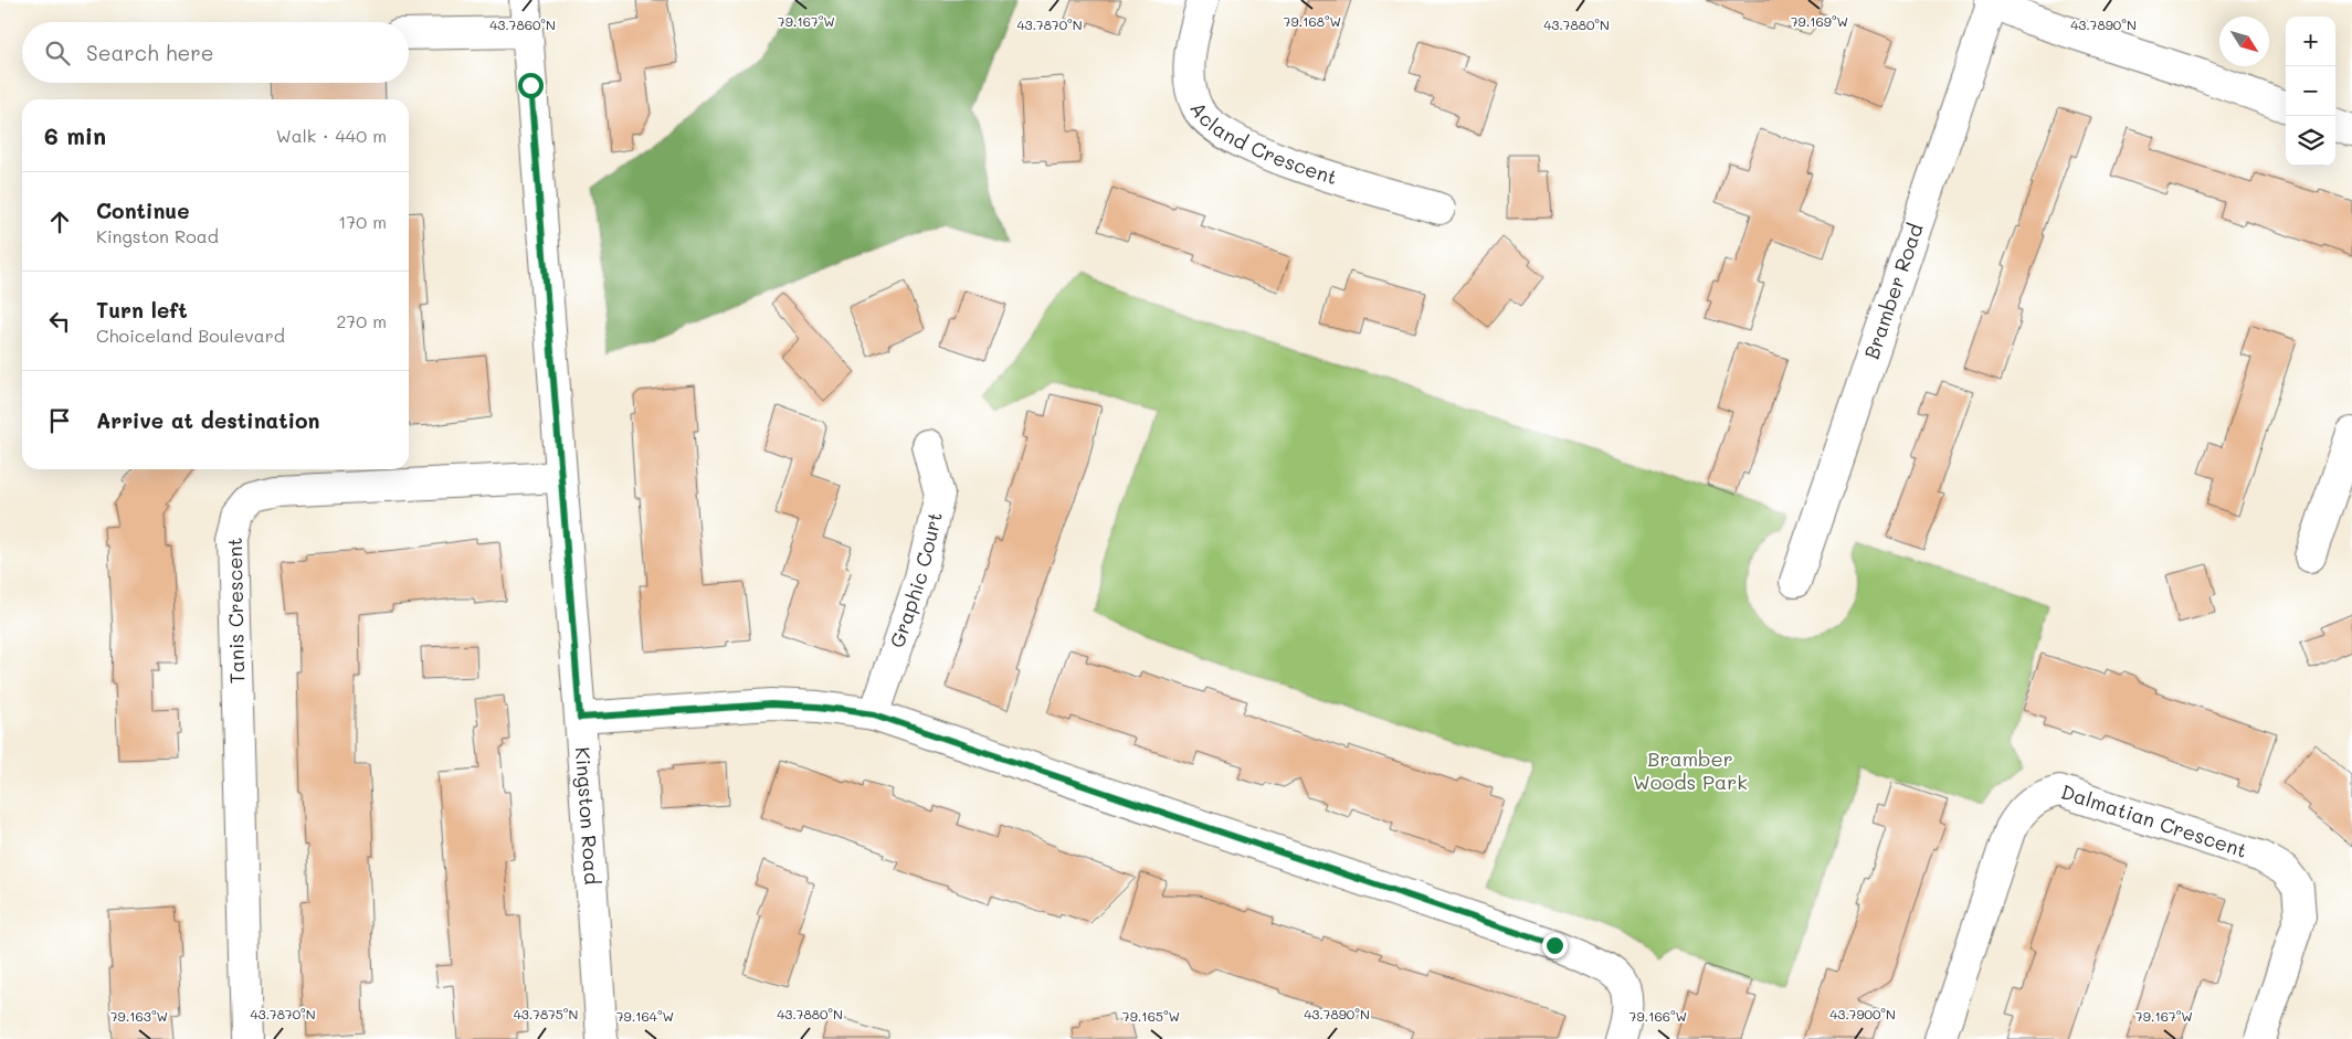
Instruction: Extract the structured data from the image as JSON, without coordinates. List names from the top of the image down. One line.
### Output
{"streets":{"street":["Acland Crescent","Bramber Road","Graphic Court","Tanis Crescent","Kingston Road","Dalmatian Crescent"]},"crossings":[["Tanis Crescent","Kingston Road"]],"parks":["Bramber Woods Park"],"north":"bottom right","page":{"map_buttons":["+","−"],"search":"Search here","heading":["6 min","Walk · 440 m"],"list":[["Continue","Kingston Road","170 m"],["Turn left","Choiceland Boulevard","270 m"],"Arrive at destination"]},"coordinates":["79.168°W","79.167°W","79.169°W","43.7860°N","43.7870°N","43.7880°N","43.7890°N","43.7875°N","43.7900°N","79.163°W","79.164°W","79.165°W","79.166°W"]}
